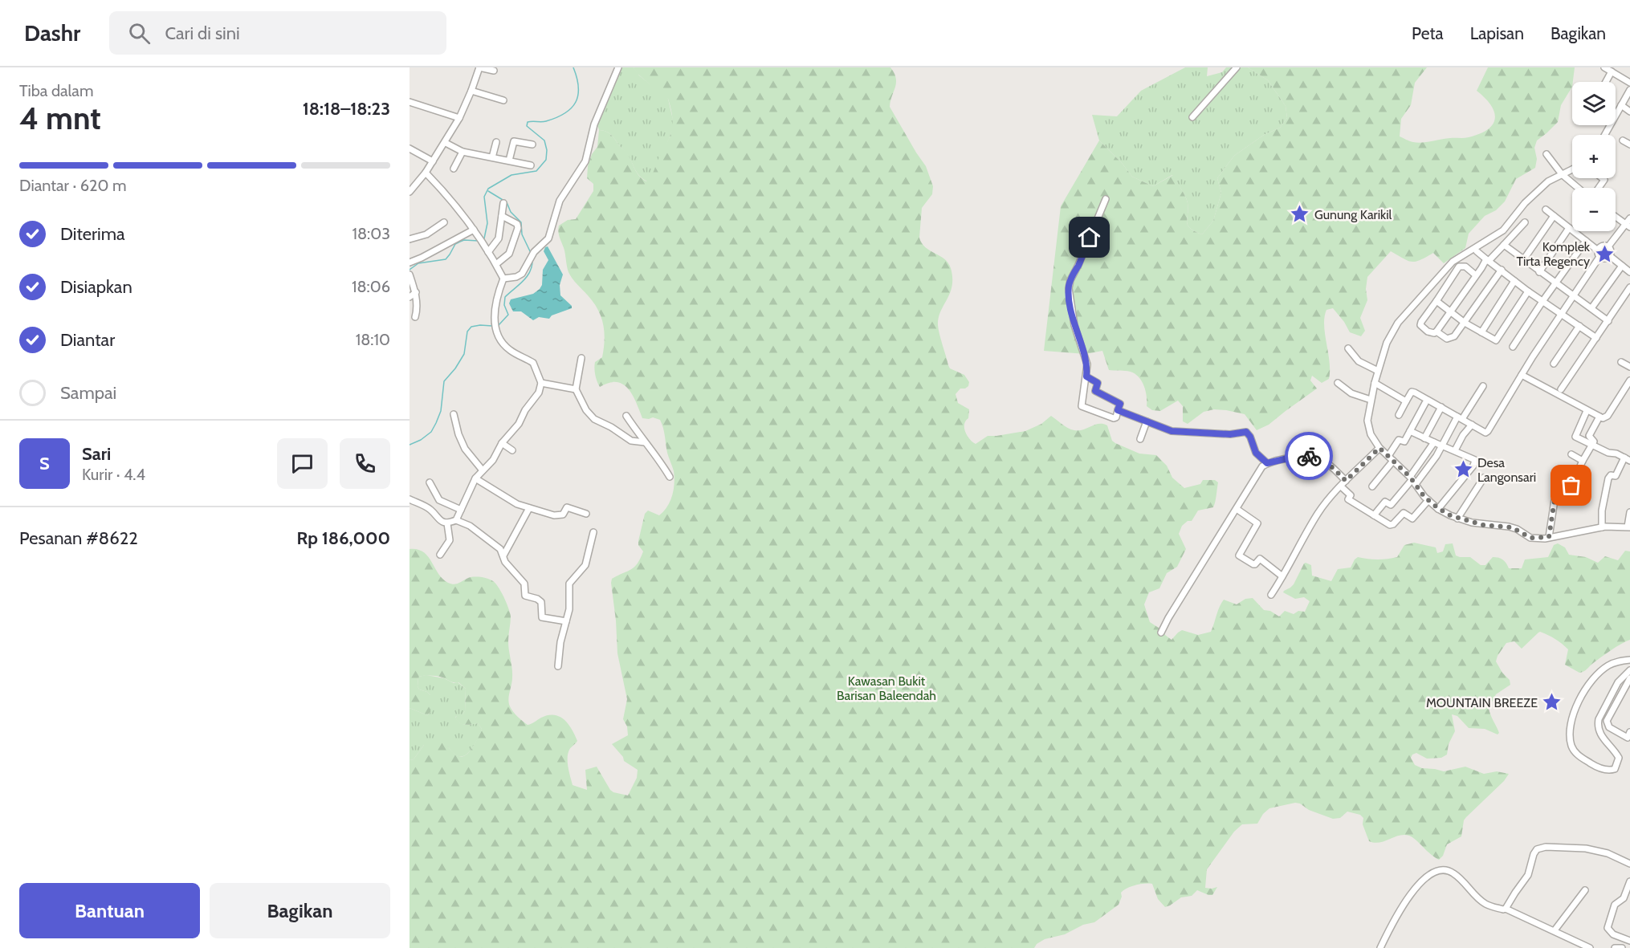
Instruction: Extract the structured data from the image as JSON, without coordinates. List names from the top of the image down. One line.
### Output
{"parks":["Kawasan Bukit Barisan Baleendah"],"places":{"place":["Gunung Karikil","Komplek Tirta Regency","Desa Langonsari","MOUNTAIN BREEZE"]},"page":{"header":"Dashr","search":"Cari di sini","nav":["Peta","Lapisan","Bagikan"],"heading":["4 mnt","Tiba dalam","18:18–18:23"],"panel":["Sari","Kurir · 4.4","Pesanan #8622","Rp 186,000"],"map_buttons":["+","−"],"bar":"Diantar · 620 m","list":[["Diterima","18:03"],["Disiapkan","18:06"],["Diantar","18:10"],"Sampai"],"round":"S","buttons":["Bantuan","Bagikan"]}}
